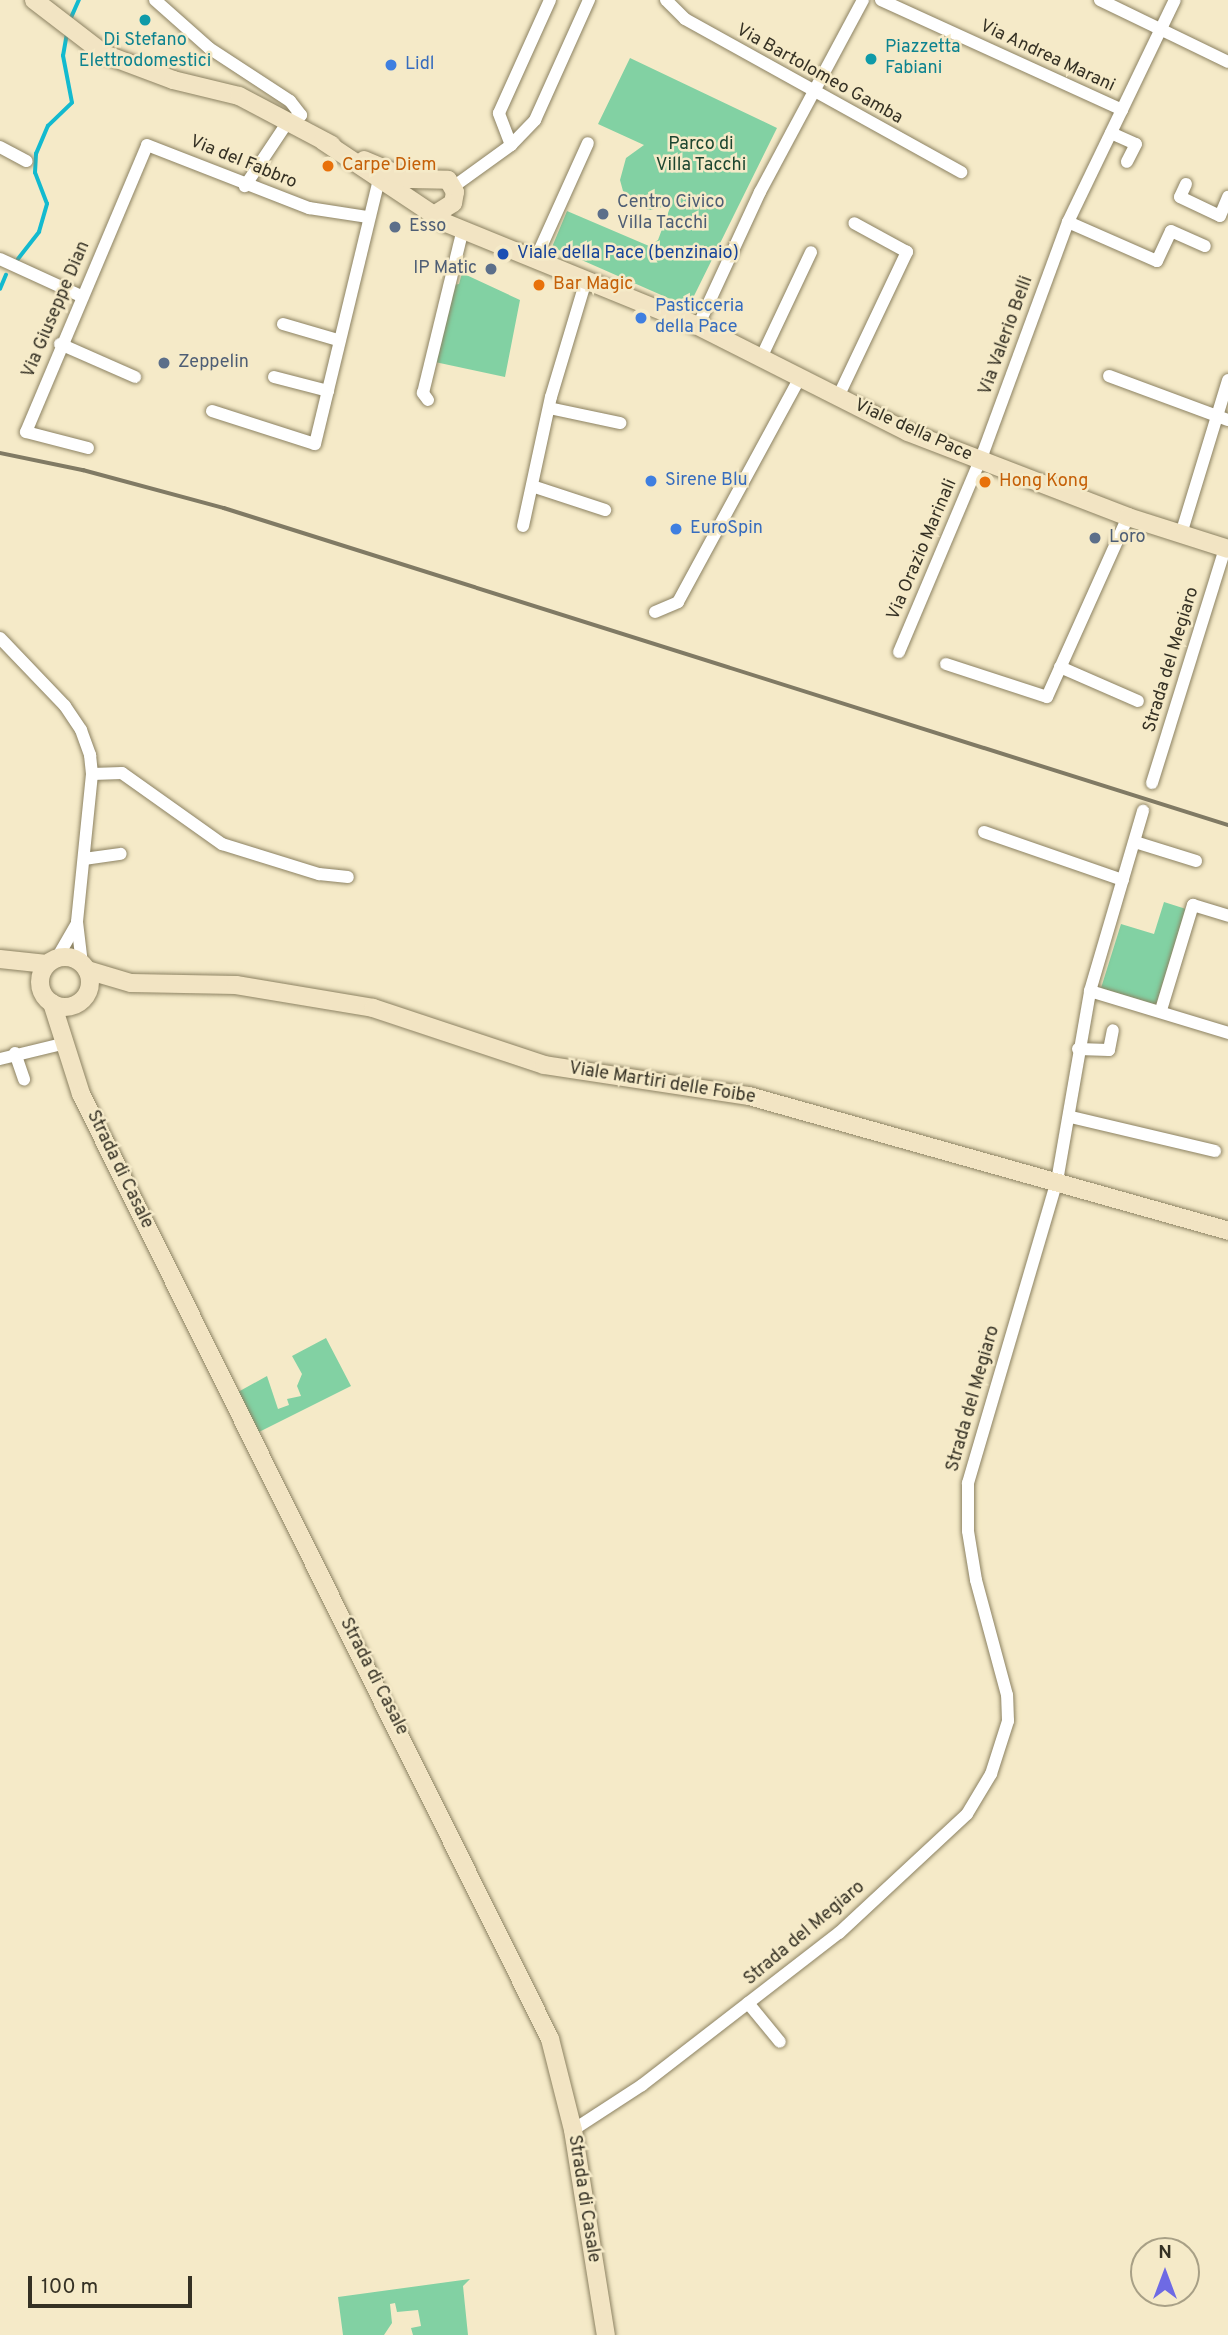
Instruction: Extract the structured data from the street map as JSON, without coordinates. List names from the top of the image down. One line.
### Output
{"streets":{"street":["Via Andrea Marani","Via Bartolomeo Gamba","Via del Fabbro","Via Giuseppe Dian","Via Valerio Belli","Viale della Pace","Via Orazio Marinali","Strada del Megiaro","Viale Martiri delle Foibe","Strada di Casale"]},"crossings":[["Via Andrea Marani","Via Valerio Belli"],["Via del Fabbro","Via Giuseppe Dian"],["Via Valerio Belli","Viale della Pace"],["Via Valerio Belli","Via Orazio Marinali"],["Viale della Pace","Via Orazio Marinali"],["Viale della Pace","Strada del Megiaro"],["Strada del Megiaro","Viale Martiri delle Foibe"],["Strada del Megiaro","Strada di Casale"],["Viale Martiri delle Foibe","Strada di Casale"]],"parks":["Parco di Villa Tacchi"],"places":["Di Stefano Elettrodomestici","Piazzetta Fabiani","Lidl","Carpe Diem","Centro Civico Villa Tacchi","Esso","Viale della Pace (benzinaio)","IP Matic","Bar Magic","Pasticceria della Pace","Zeppelin","Sirene Blu","Hong Kong","EuroSpin","Loro"],"scale_bar":"100 m","north":"top"}
